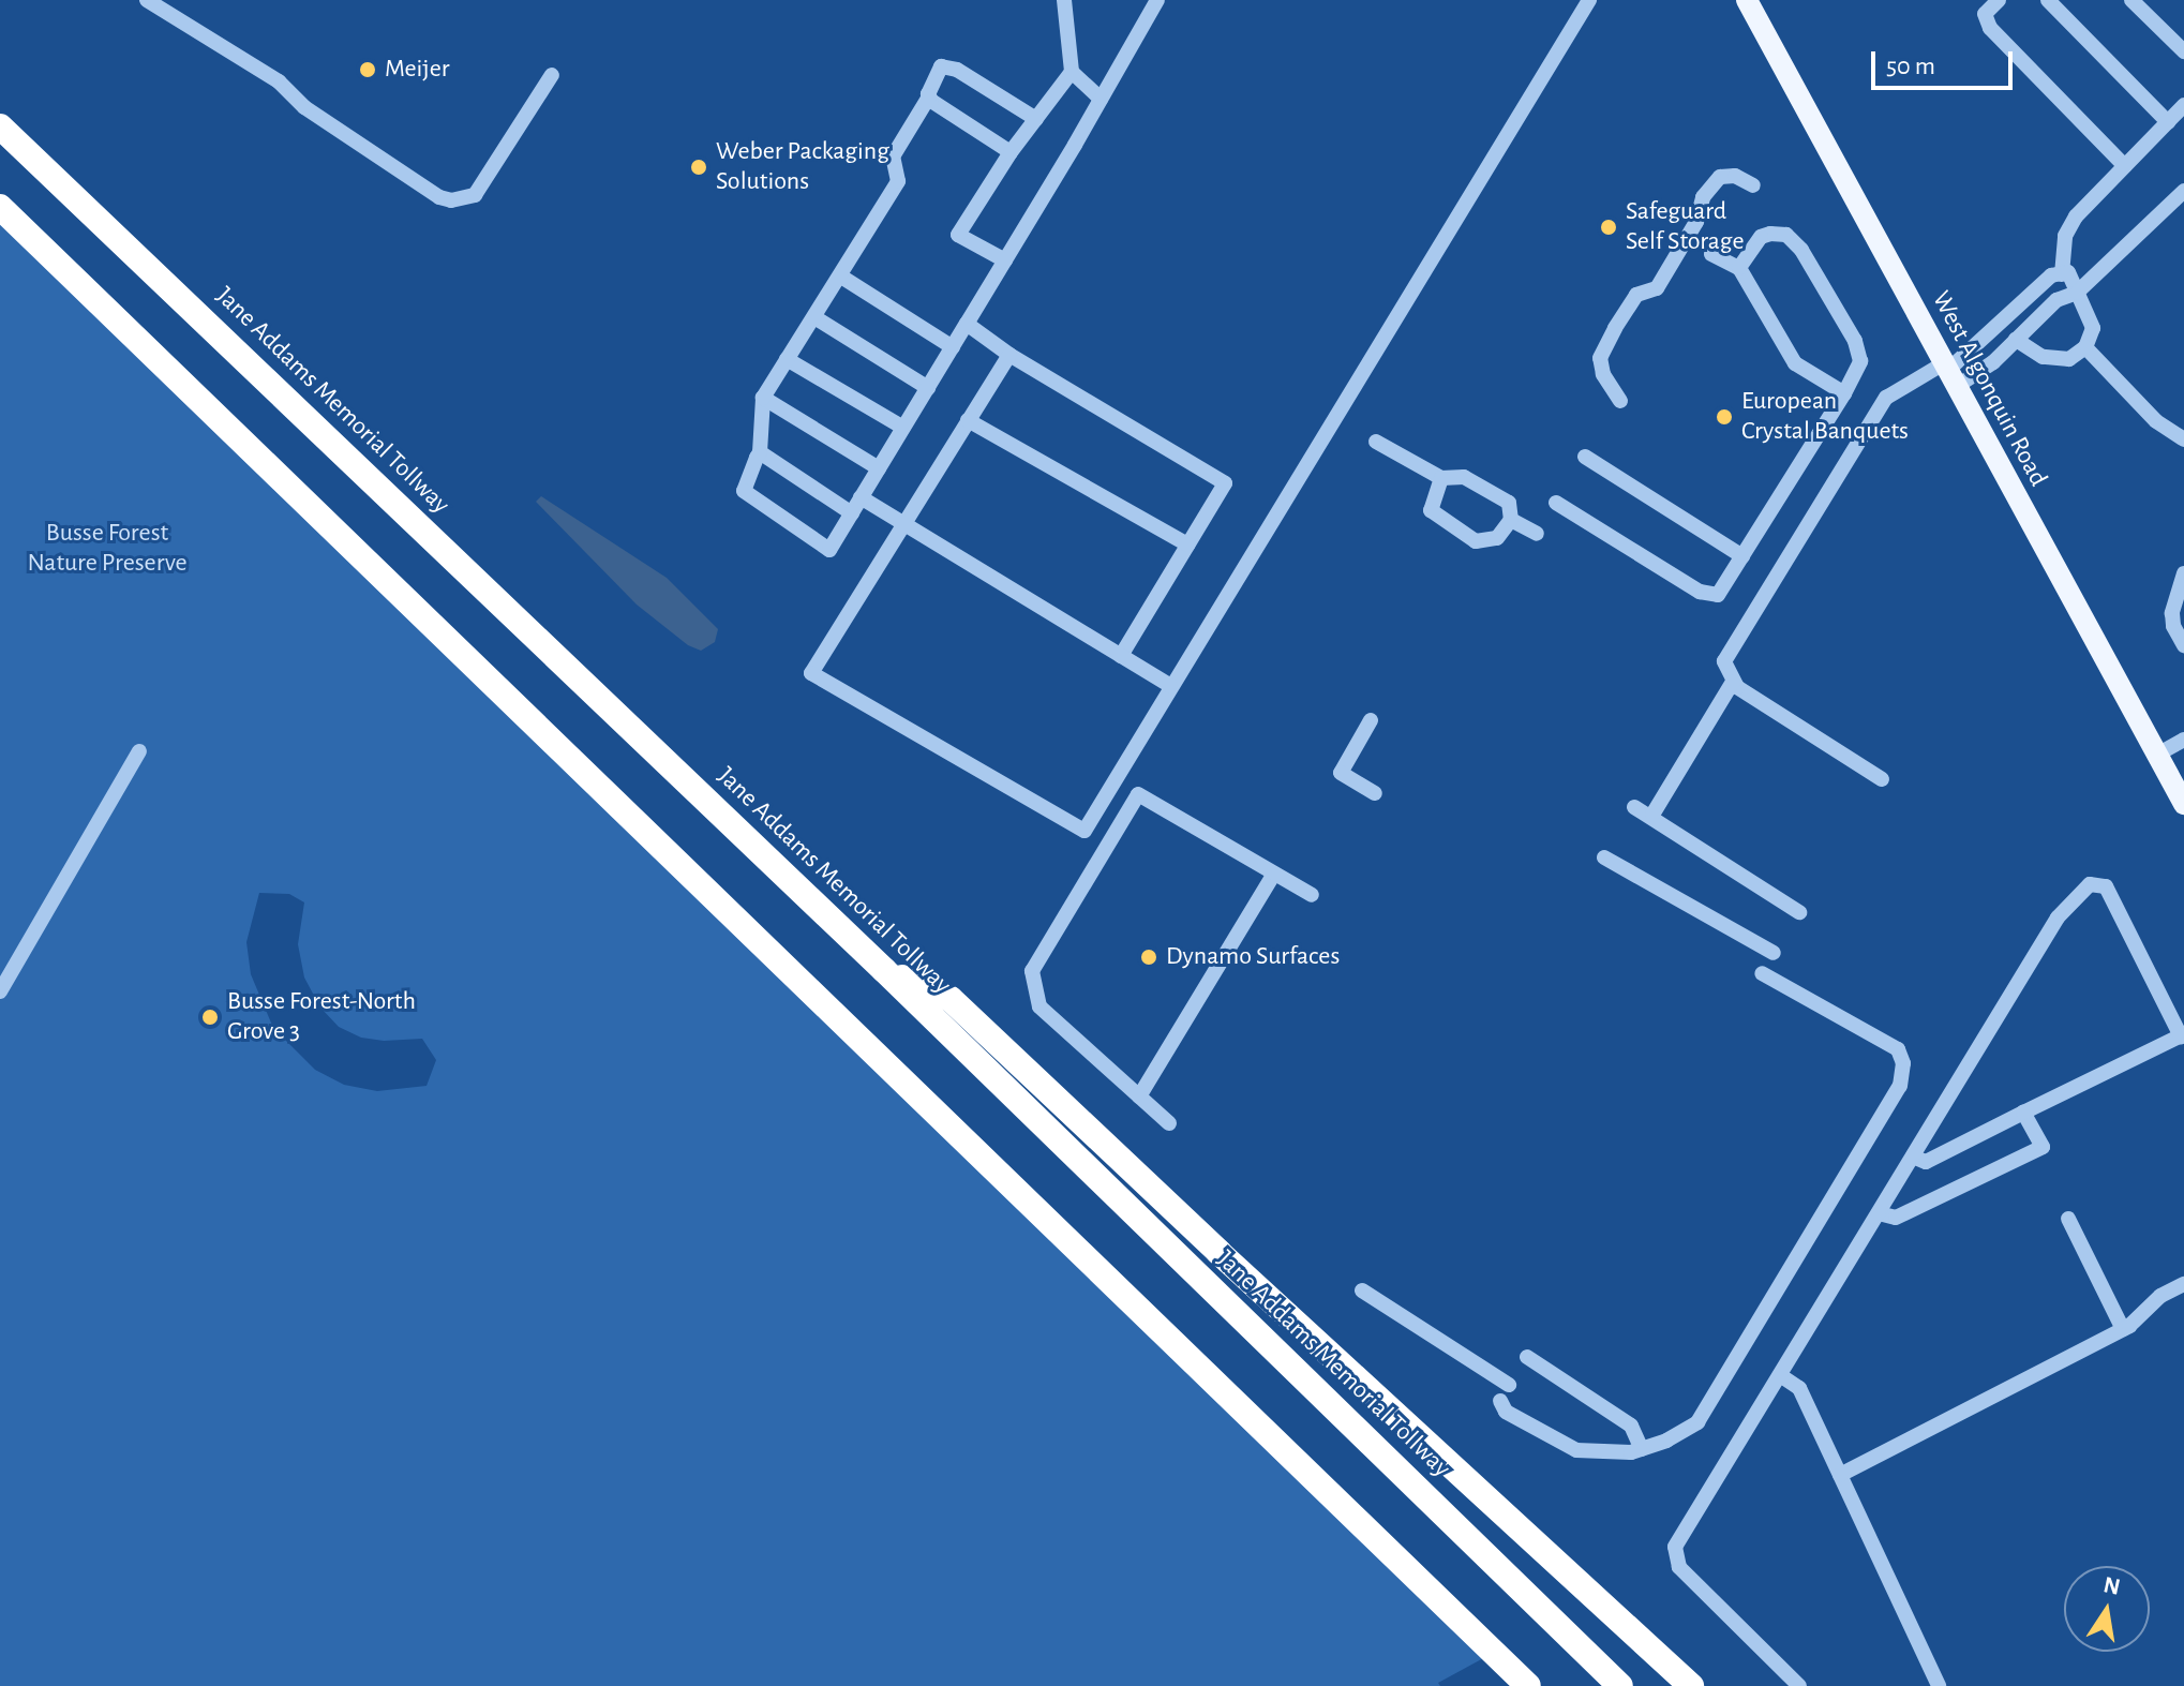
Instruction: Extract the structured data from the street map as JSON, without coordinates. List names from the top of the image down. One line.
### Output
{"streets":{"highway":["Jane Addams Memorial Tollway"],"main road":["West Algonquin Road"]},"parks":["Busse Forest Nature Preserve"],"places":["Meijer","Weber Packaging Solutions","Safeguard Self Storage","European Crystal Banquets","Dynamo Surfaces","Busse Forest-North Grove 3"],"scale_bar":"50 m","north":"top"}
